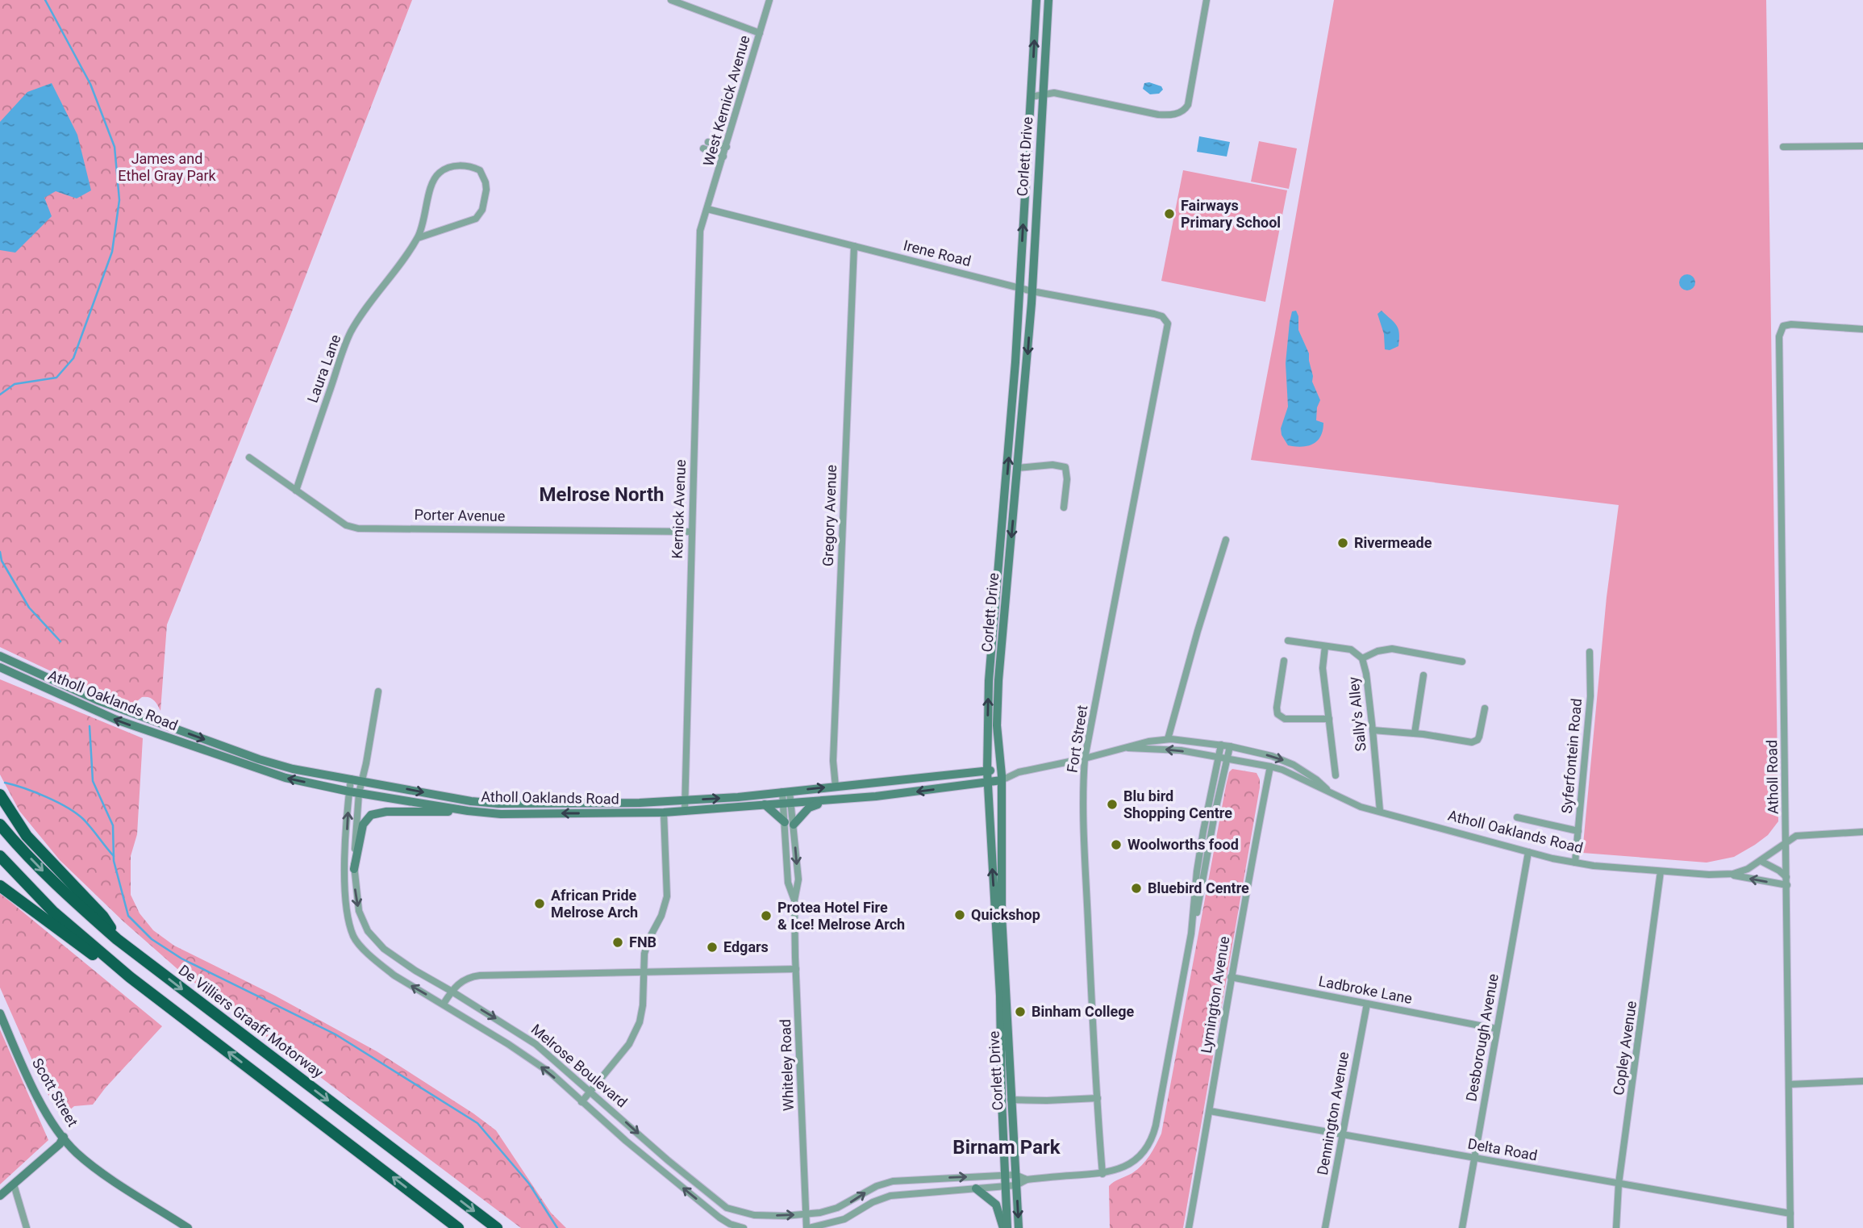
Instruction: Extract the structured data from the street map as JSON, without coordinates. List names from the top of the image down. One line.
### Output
{"streets":{"highway":["De Villiers Graaff Motorway"],"street":["West Kernick Avenue","Corlett Drive","Irene Road","Laura Lane","Kernick Avenue","Porter Avenue","Gregory Avenue","Atholl Oaklands Road","Sally's Alley","Fort Street","Syferfontein Road","Atholl Road","Ladbroke Lane","Lymington Avenue","Desborough Avenue","Copley Avenue","Whiteley Road","Melrose Boulevard","Scott Street","Dennington Avenue","Delta Road"]},"crossings":[["West Kernick Avenue","Irene Road"],["West Kernick Avenue","Kernick Avenue"],["Corlett Drive","Irene Road"],["Corlett Drive","Atholl Oaklands Road"],["Corlett Drive","Melrose Boulevard"],["Irene Road","Kernick Avenue"],["Irene Road","Gregory Avenue"],["Irene Road","Fort Street"],["Laura Lane","Porter Avenue"],["Kernick Avenue","Porter Avenue"],["Kernick Avenue","Atholl Oaklands Road"],["Gregory Avenue","Atholl Oaklands Road"],["Atholl Oaklands Road","Sally's Alley"],["Atholl Oaklands Road","Fort Street"],["Atholl Oaklands Road","Syferfontein Road"],["Atholl Oaklands Road","Atholl Road"],["Atholl Oaklands Road","Lymington Avenue"],["Atholl Oaklands Road","Desborough Avenue"],["Atholl Oaklands Road","Copley Avenue"],["Atholl Oaklands Road","Whiteley Road"],["Atholl Oaklands Road","Melrose Boulevard"],["Atholl Road","Delta Road"],["Ladbroke Lane","Lymington Avenue"],["Ladbroke Lane","Desborough Avenue"],["Ladbroke Lane","Dennington Avenue"],["Lymington Avenue","Delta Road"],["Desborough Avenue","Delta Road"],["Copley Avenue","Delta Road"],["Whiteley Road","Melrose Boulevard"],["Dennington Avenue","Delta Road"]],"districts":["Melrose North","Birnam Park"],"parks":["James and Ethel Gray Park"],"places":["Fairways Primary School","Rivermeade","Blu bird Shopping Centre","Woolworths food","Bluebird Centre","African Pride Melrose Arch","Quickshop","Protea Hotel Fire & Ice! Melrose Arch","FNB","Edgars","Binham College"]}
